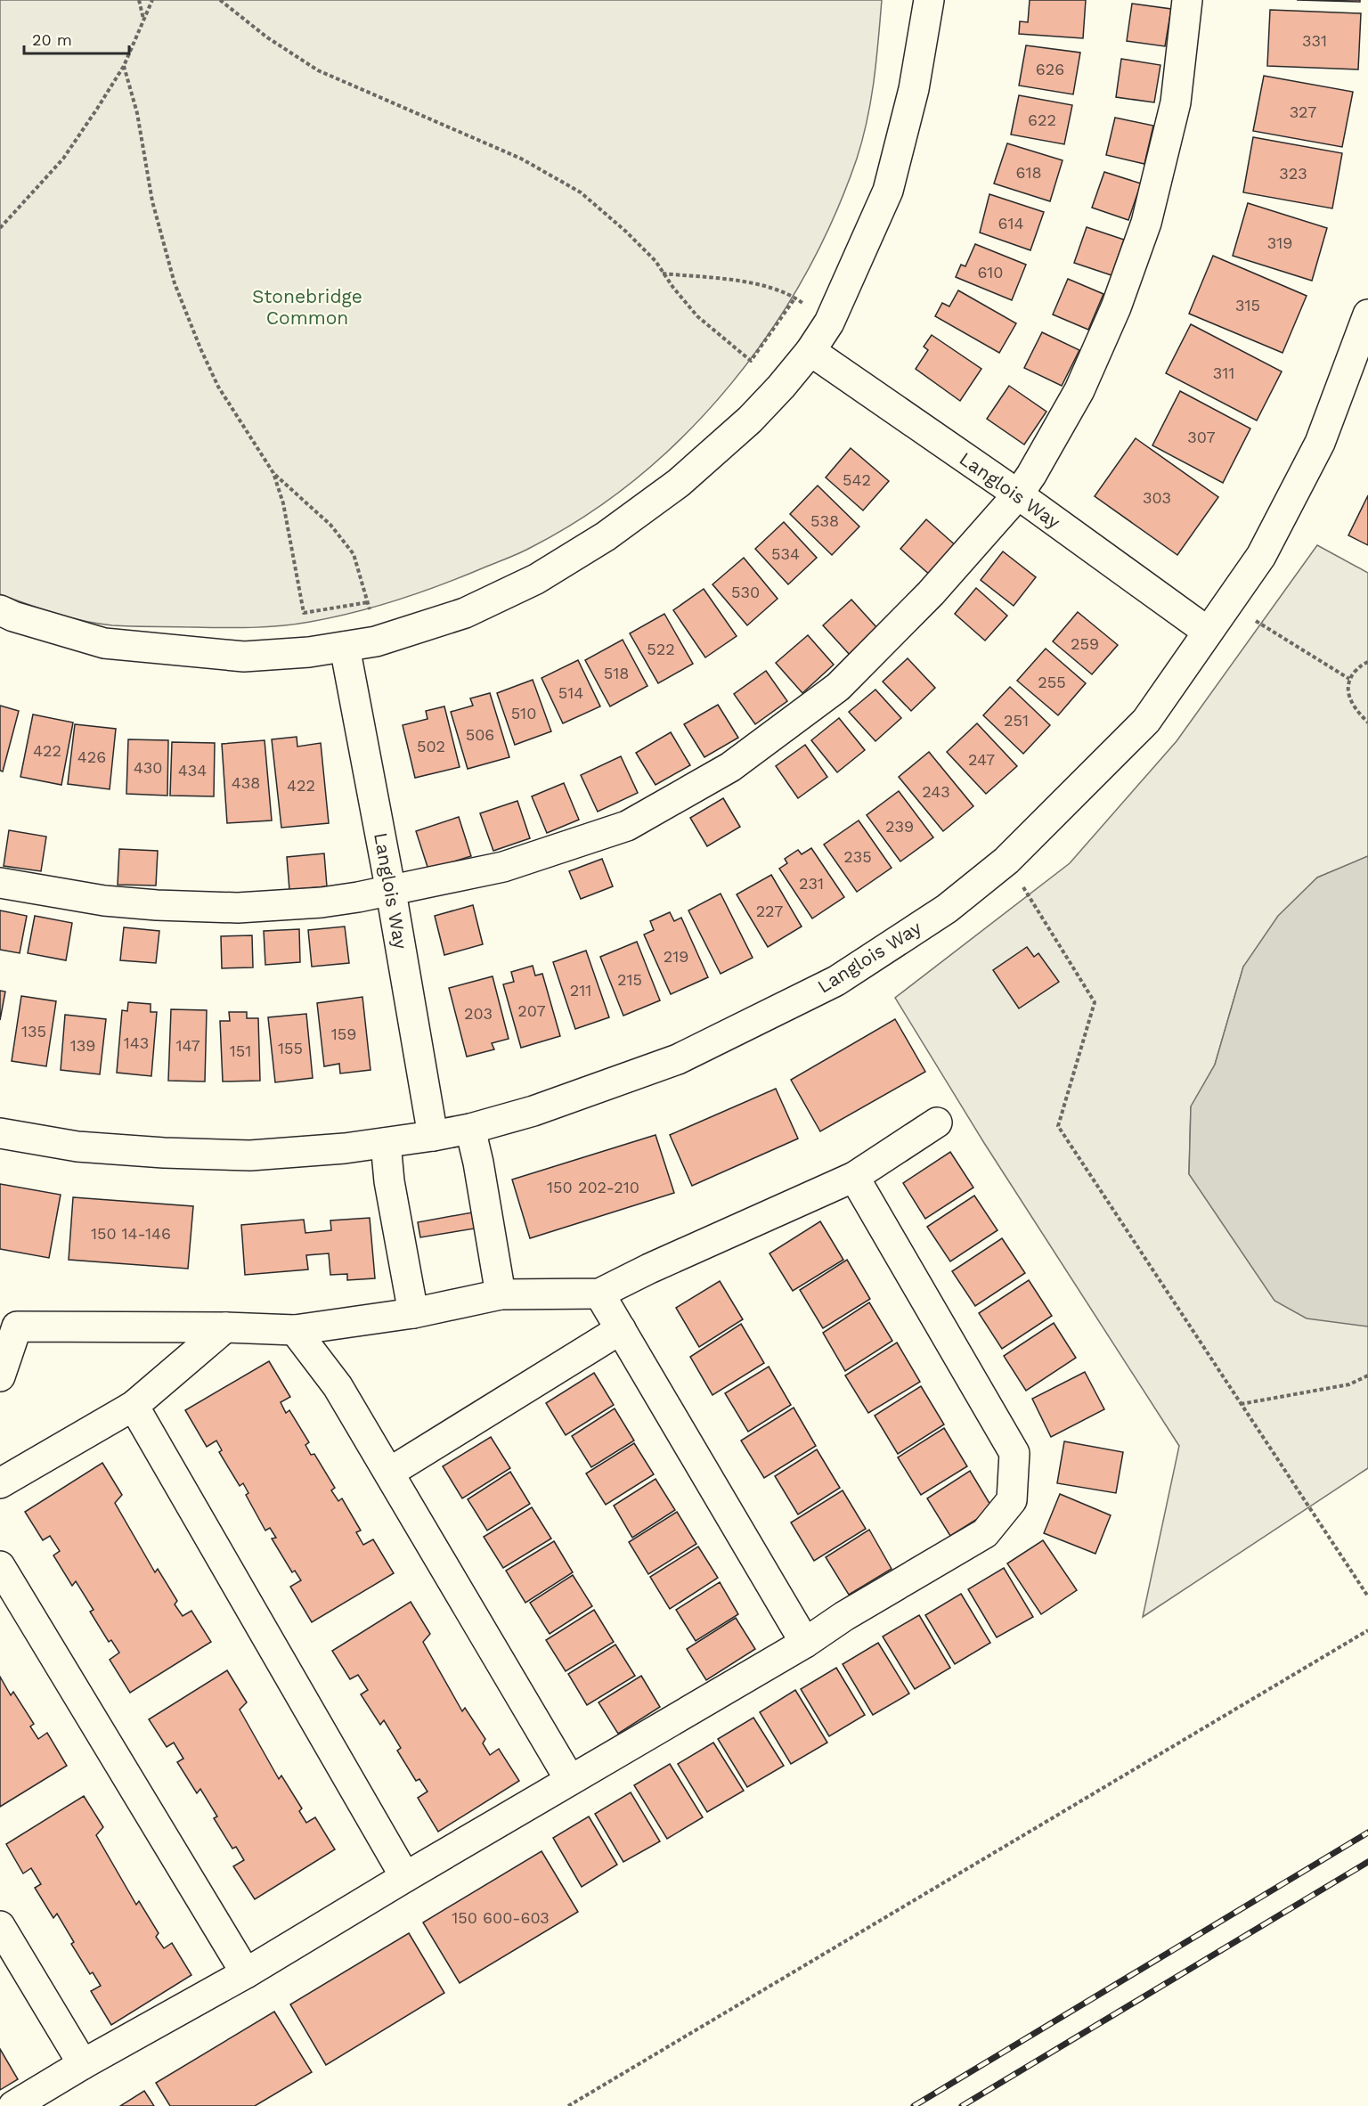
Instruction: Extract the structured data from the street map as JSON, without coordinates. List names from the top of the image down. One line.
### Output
{"streets":{"street":["Langlois Way"]},"parks":["Stonebridge Common"],"house_numbers":["331","626","327","622","618","323","614","319","610","315","311","307","542","303","538","534","530","259","522","518","255","514","510","251","506","502","422","426","247","430","434","438","422","243","239","235","231","227","219","215","211","207","203","135","159","143","139","147","155","151","150 202-210","150 14-146","150 600-603"],"scale_bar":"20 m"}
